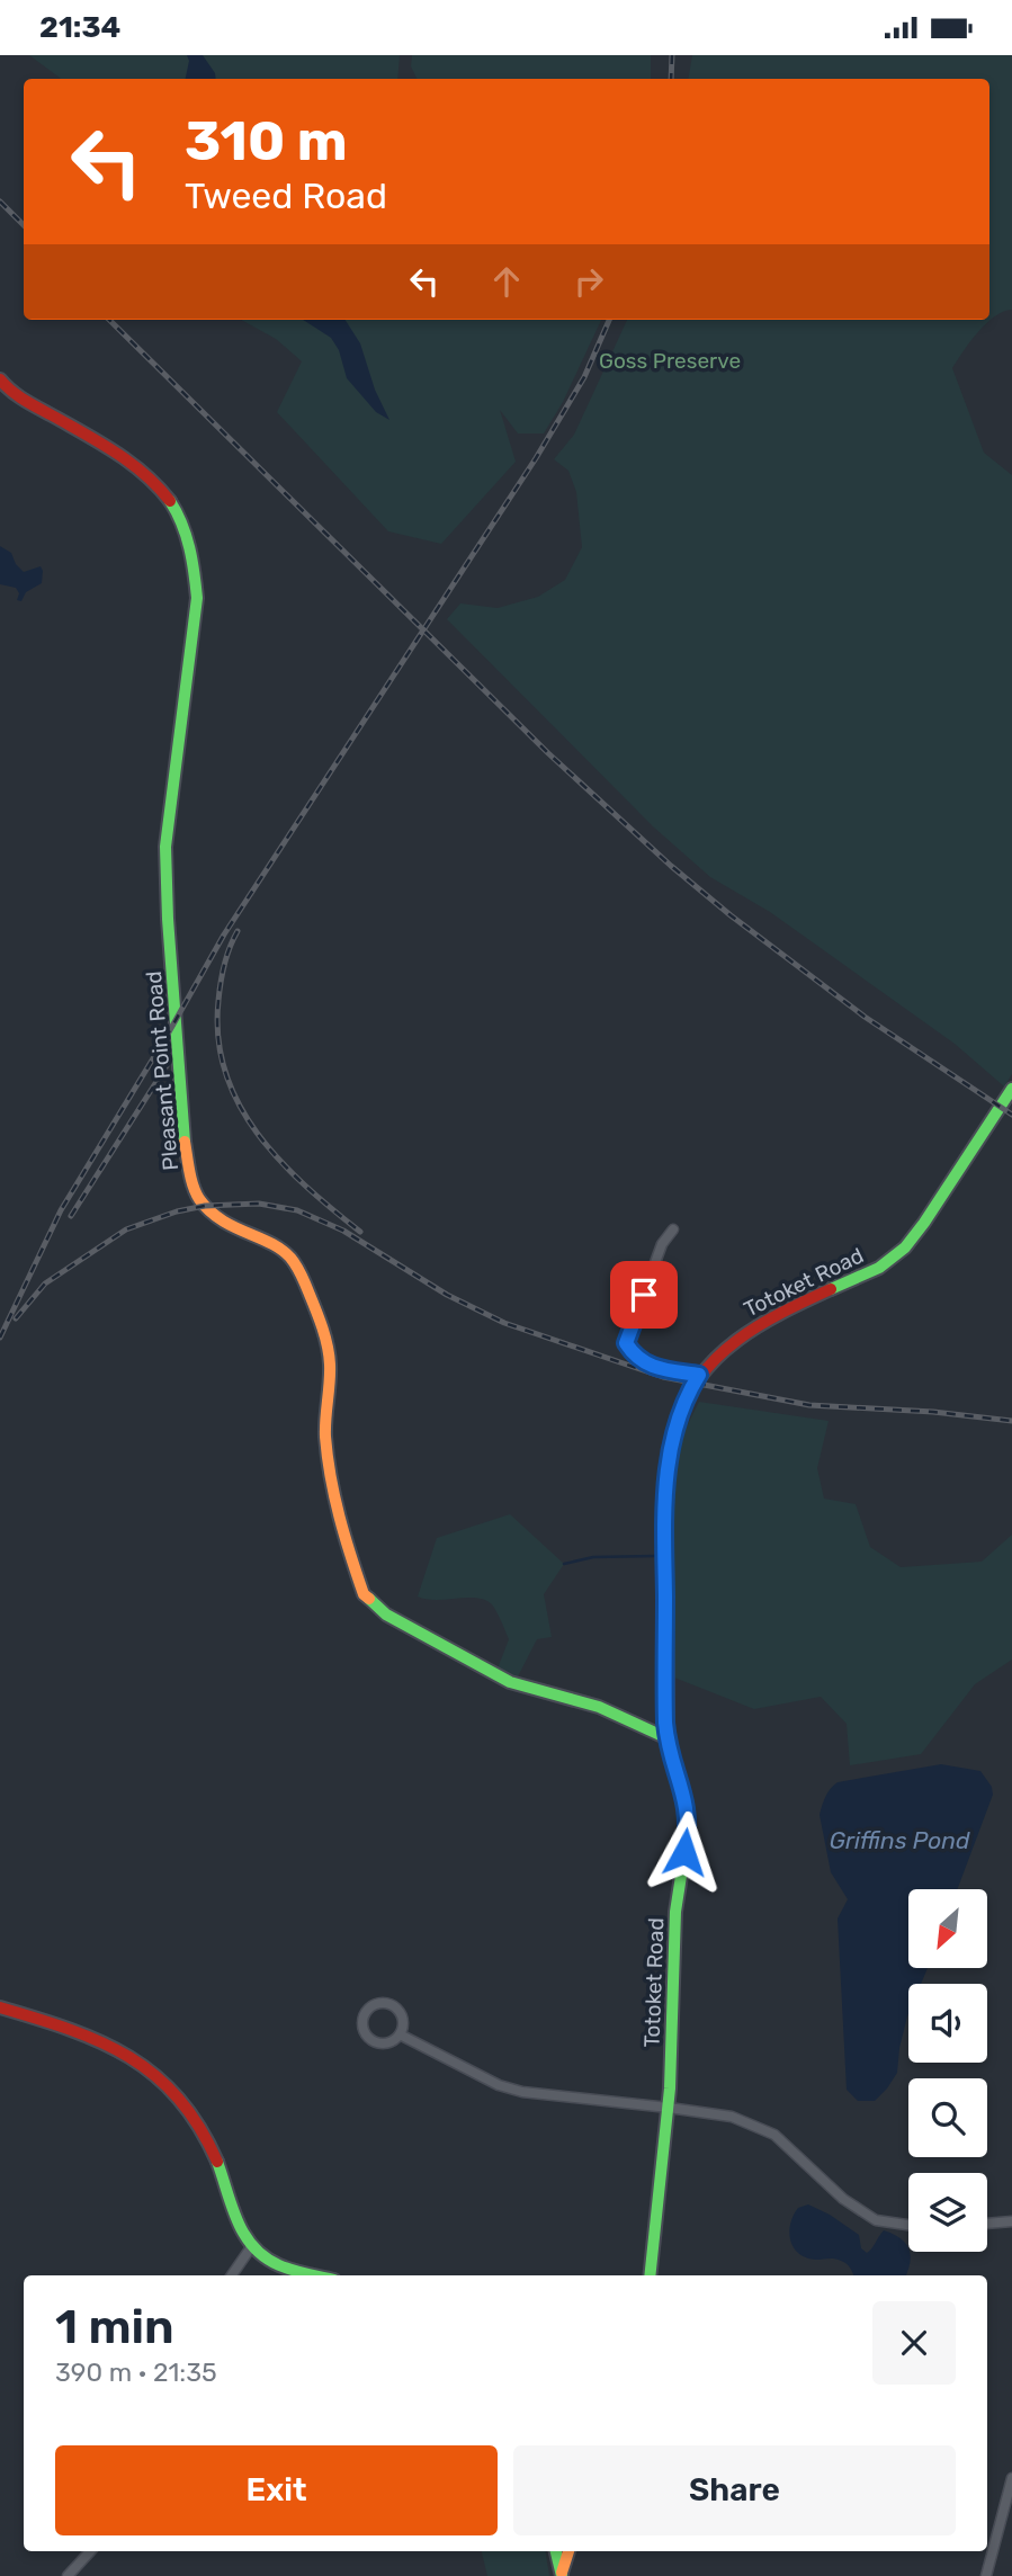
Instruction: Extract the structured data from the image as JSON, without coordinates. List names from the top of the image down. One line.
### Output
{"streets":{"main road":["Pleasant Point Road","Totoket Road"]},"crossings":[["Pleasant Point Road","Totoket Road"]],"water":["Griffins Pond"],"parks":["Goss Preserve"],"north":"bottom left","page":{"status":"21:34","turn":["310 m","Tweed Road"],"heading":["1 min","390 m · 21:35"],"buttons":["Exit","Share"]}}
